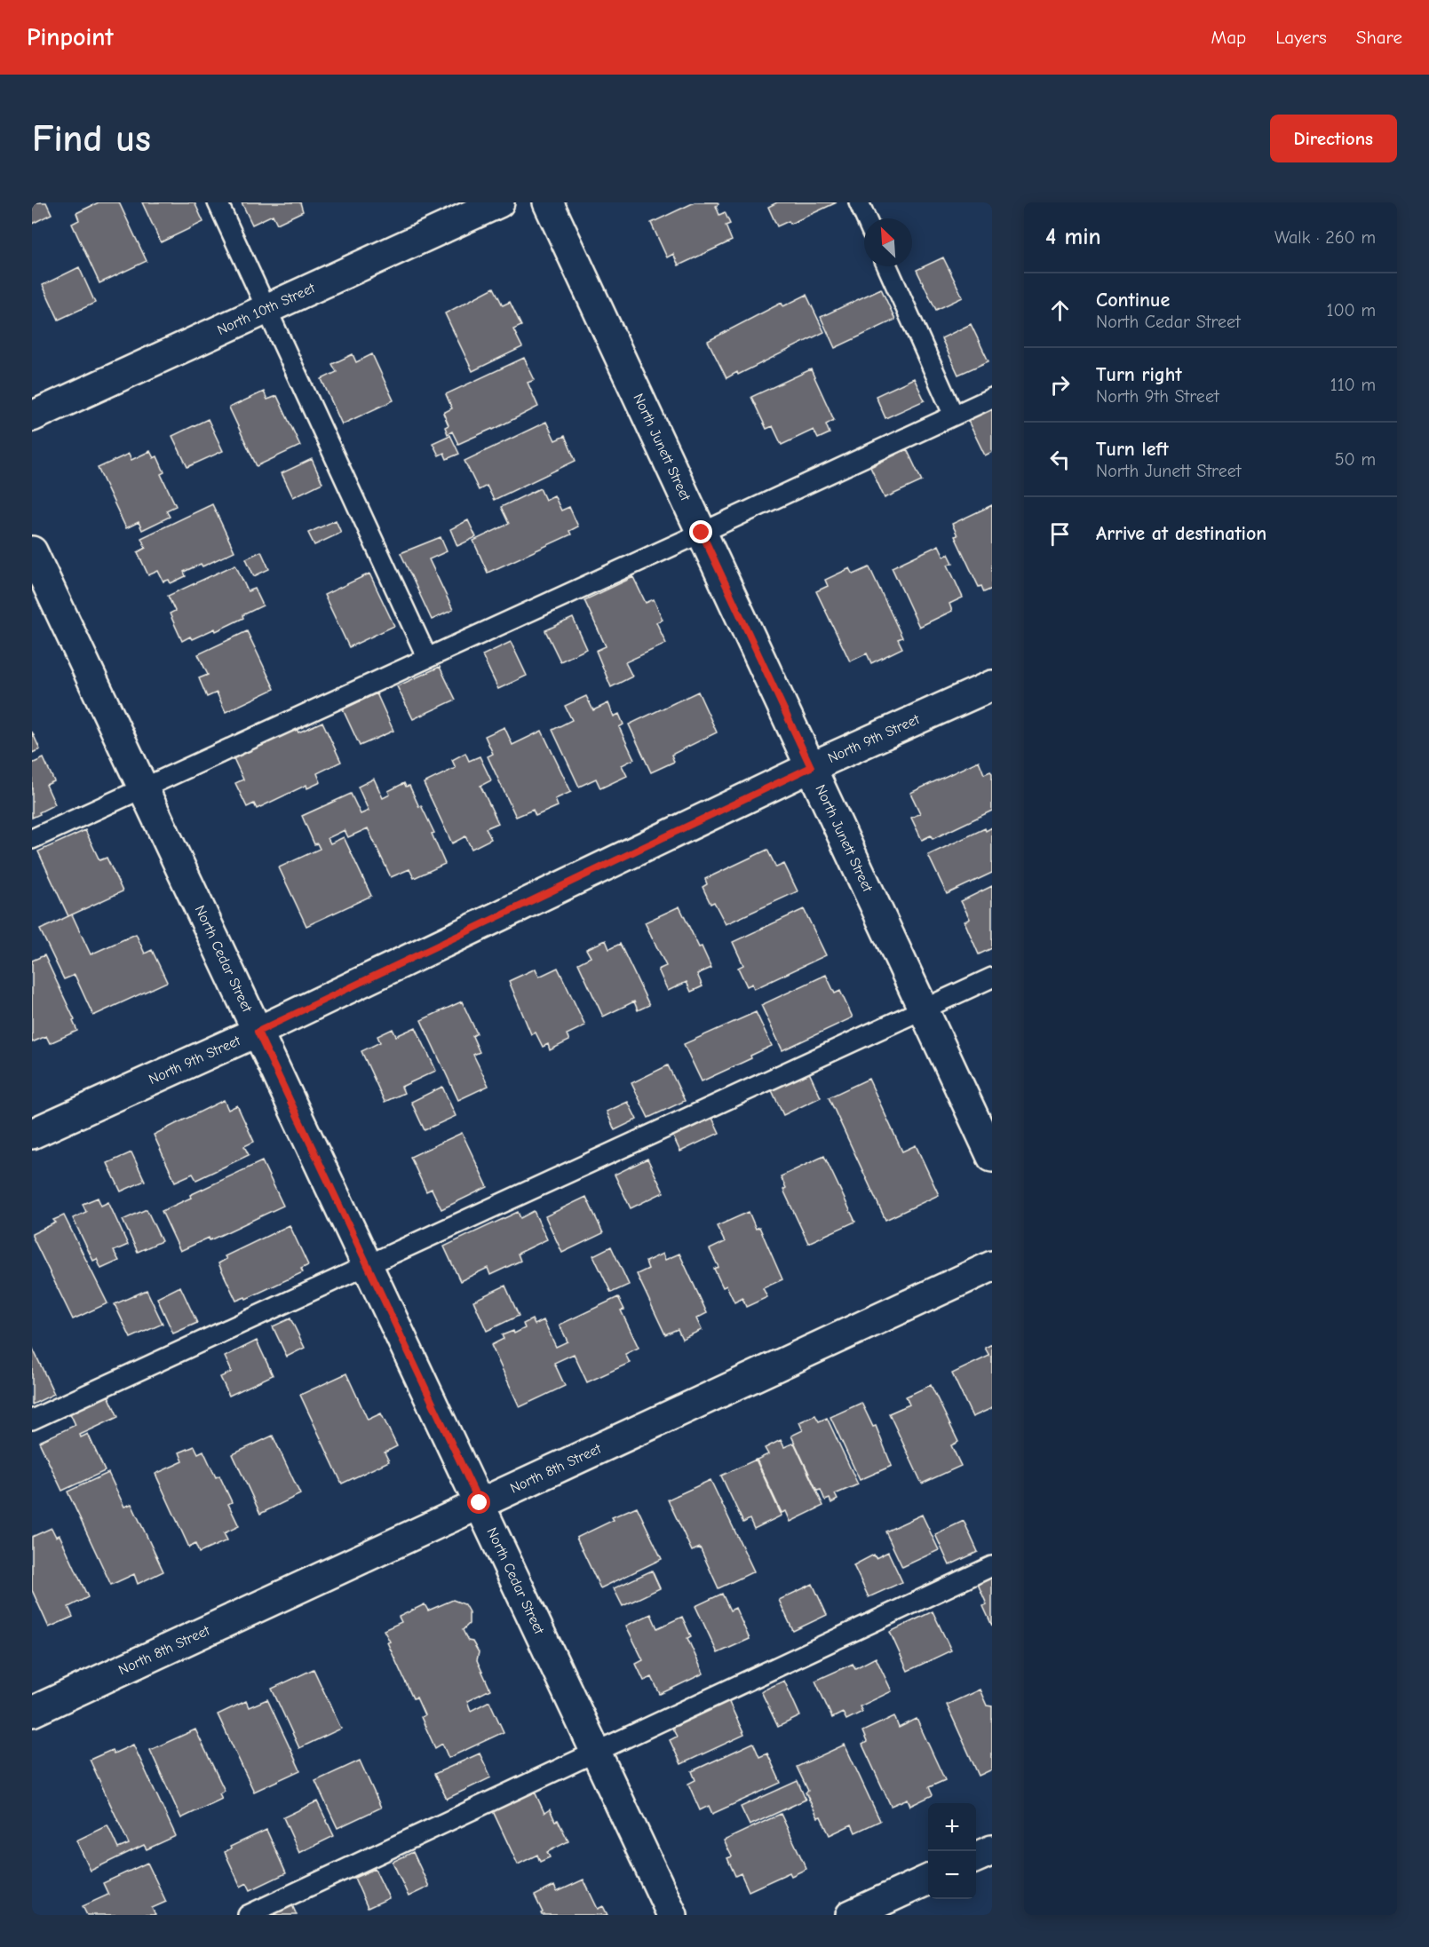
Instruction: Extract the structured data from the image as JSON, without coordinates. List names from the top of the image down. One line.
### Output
{"streets":{"street":["North 10th Street","North Junett Street","North 9th Street","North Cedar Street","North 8th Street"]},"crossings":[["North Junett Street","North 9th Street"],["North 9th Street","North Cedar Street"],["North Cedar Street","North 8th Street"]],"north":"top left","page":{"header":"Pinpoint","nav":["Map","Layers","Share"],"buttons":"Directions","title":"Find us","heading":["4 min","Walk · 260 m"],"list":[["Continue","North Cedar Street","100 m"],["Turn right","North 9th Street","110 m"],["Turn left","North Junett Street","50 m"],"Arrive at destination"],"map_buttons":["+","−"]}}
